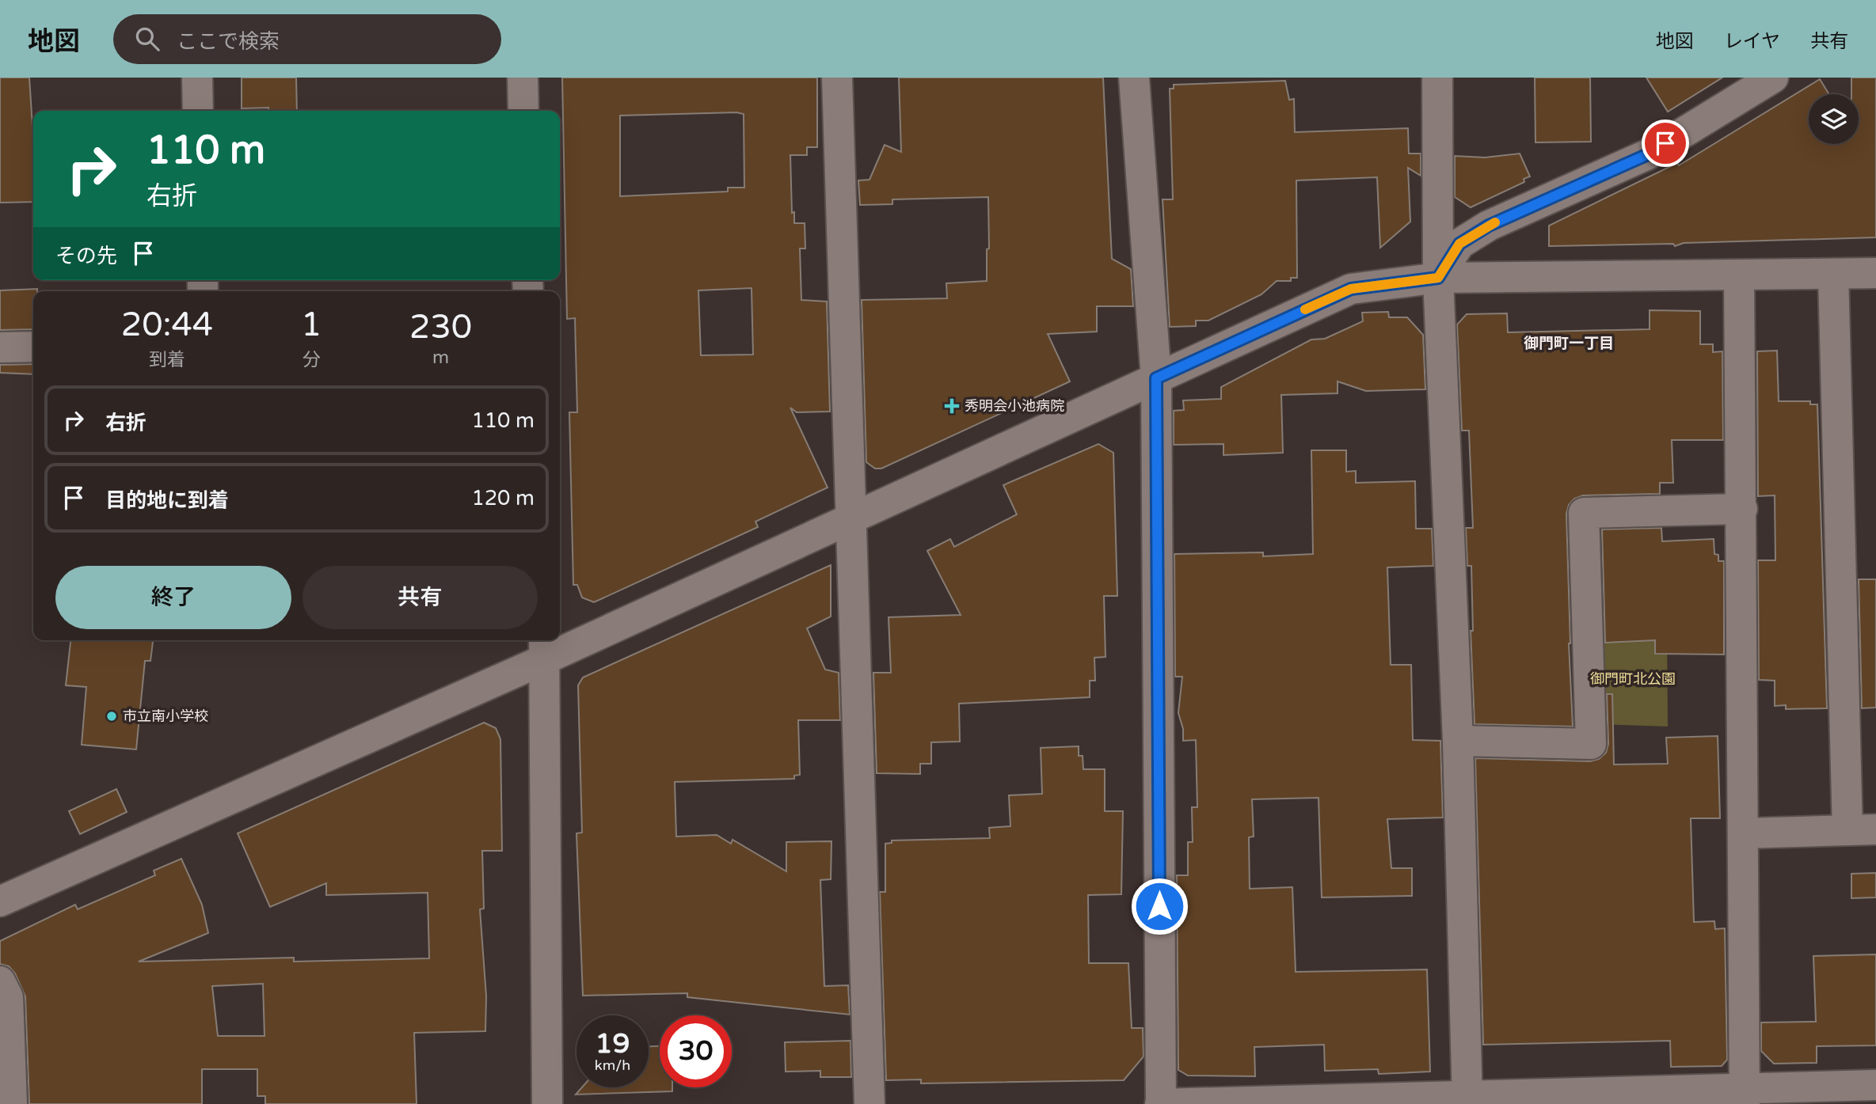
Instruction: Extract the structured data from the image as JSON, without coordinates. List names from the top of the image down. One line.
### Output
{"districts":["御門町一丁目"],"parks":["御門町北公園"],"places":{"health":["秀明会小池病院"],"other":["市立南小学校"]},"page":{"header":"地図","search":"ここで検索","nav":["地図","レイヤ","共有"],"turn":["110 m","右折"],"then":"その先","eta":["20:44","到着","1","分","230","m"],"list":[{"name":"右折","value":"110 m"},{"name":"目的地に到着","value":"120 m"}],"buttons":["終了","共有"],"speed":"19 km/h","limit":"30"}}
